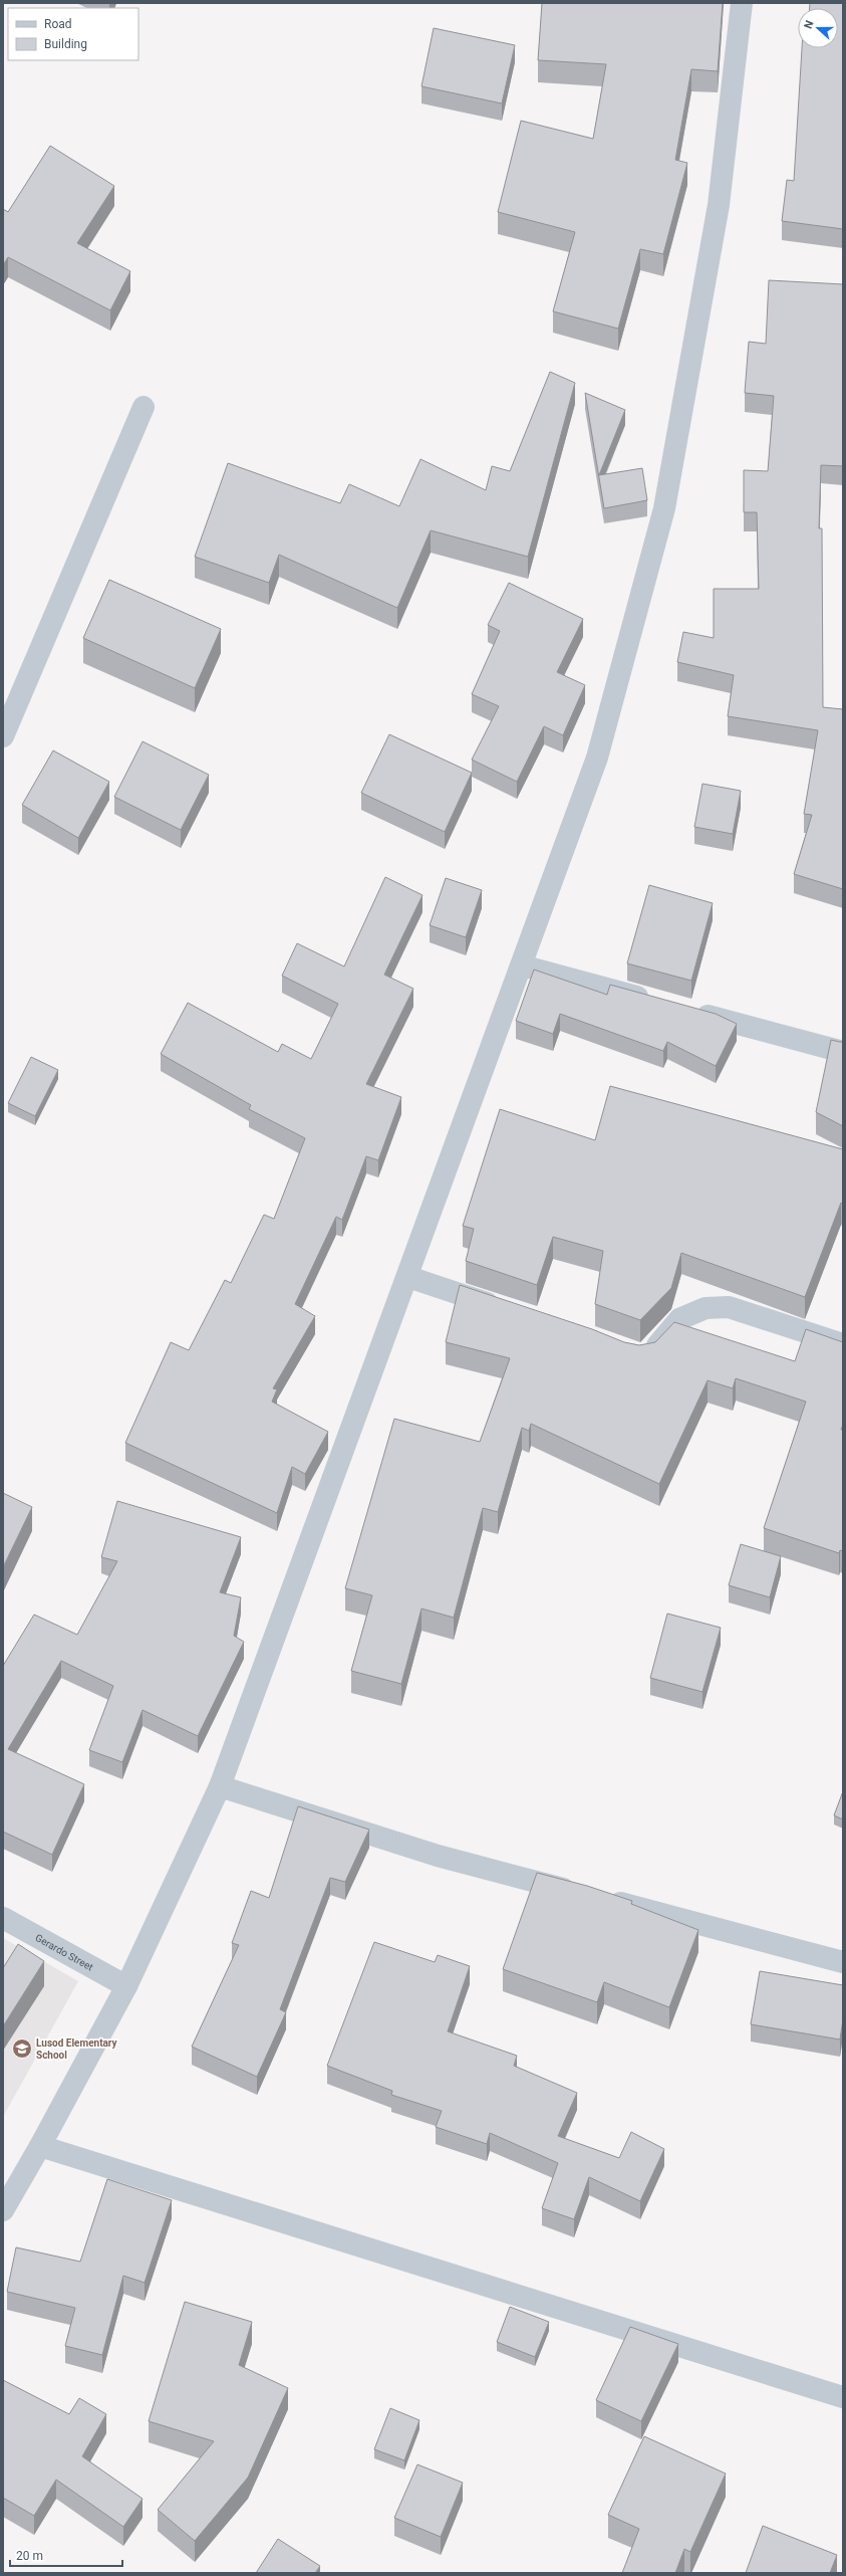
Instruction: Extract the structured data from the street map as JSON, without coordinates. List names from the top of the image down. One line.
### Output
{"streets":{"street":["Gerardo Street"]},"places":{"school or university":["Lusod Elementary School"]},"legend":["Road","Building"],"scale_bar":"20 m","north":"left"}
